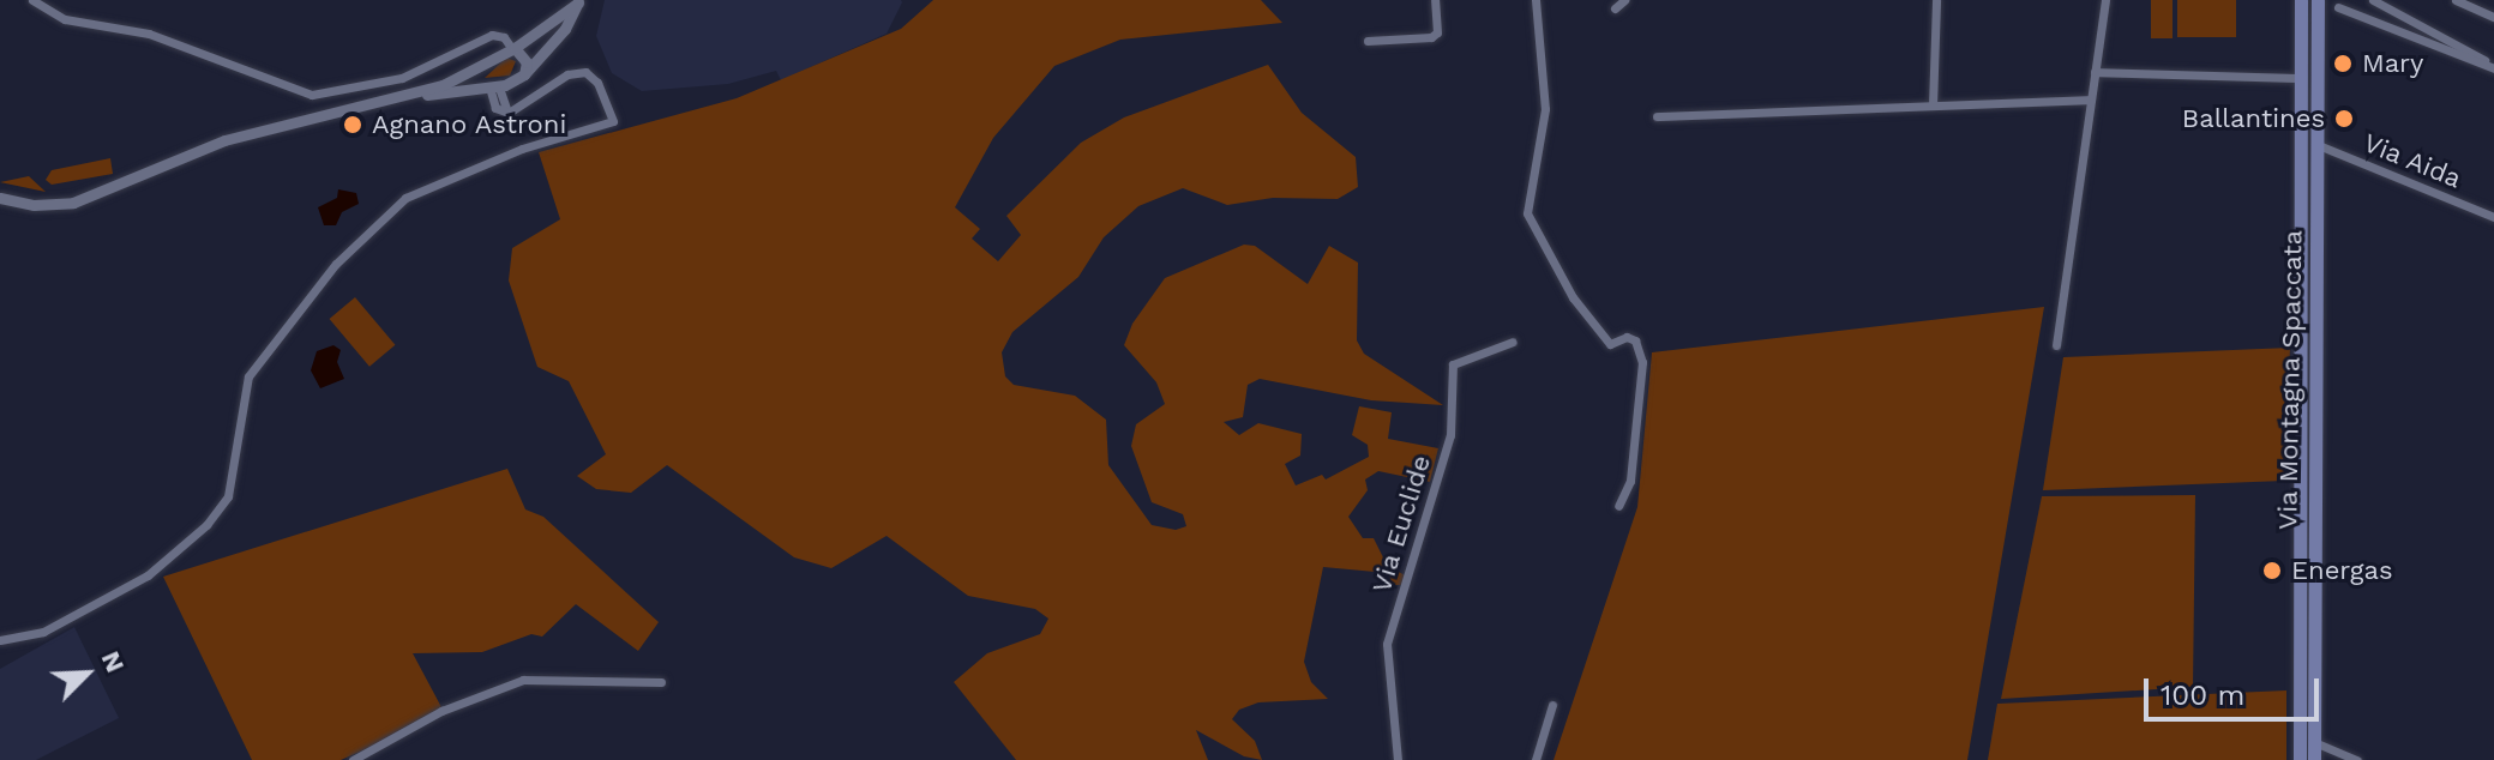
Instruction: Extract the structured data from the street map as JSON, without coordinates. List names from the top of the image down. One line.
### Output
{"streets":{"main road":["Via Montagna Spaccata"],"street":["Via Aida","Via Euclide"]},"crossings":[["Via Aida","Via Montagna Spaccata"]],"places":["Mary","Ballantines","Agnano Astroni","Energas"],"scale_bar":"100 m","north":"top right"}
